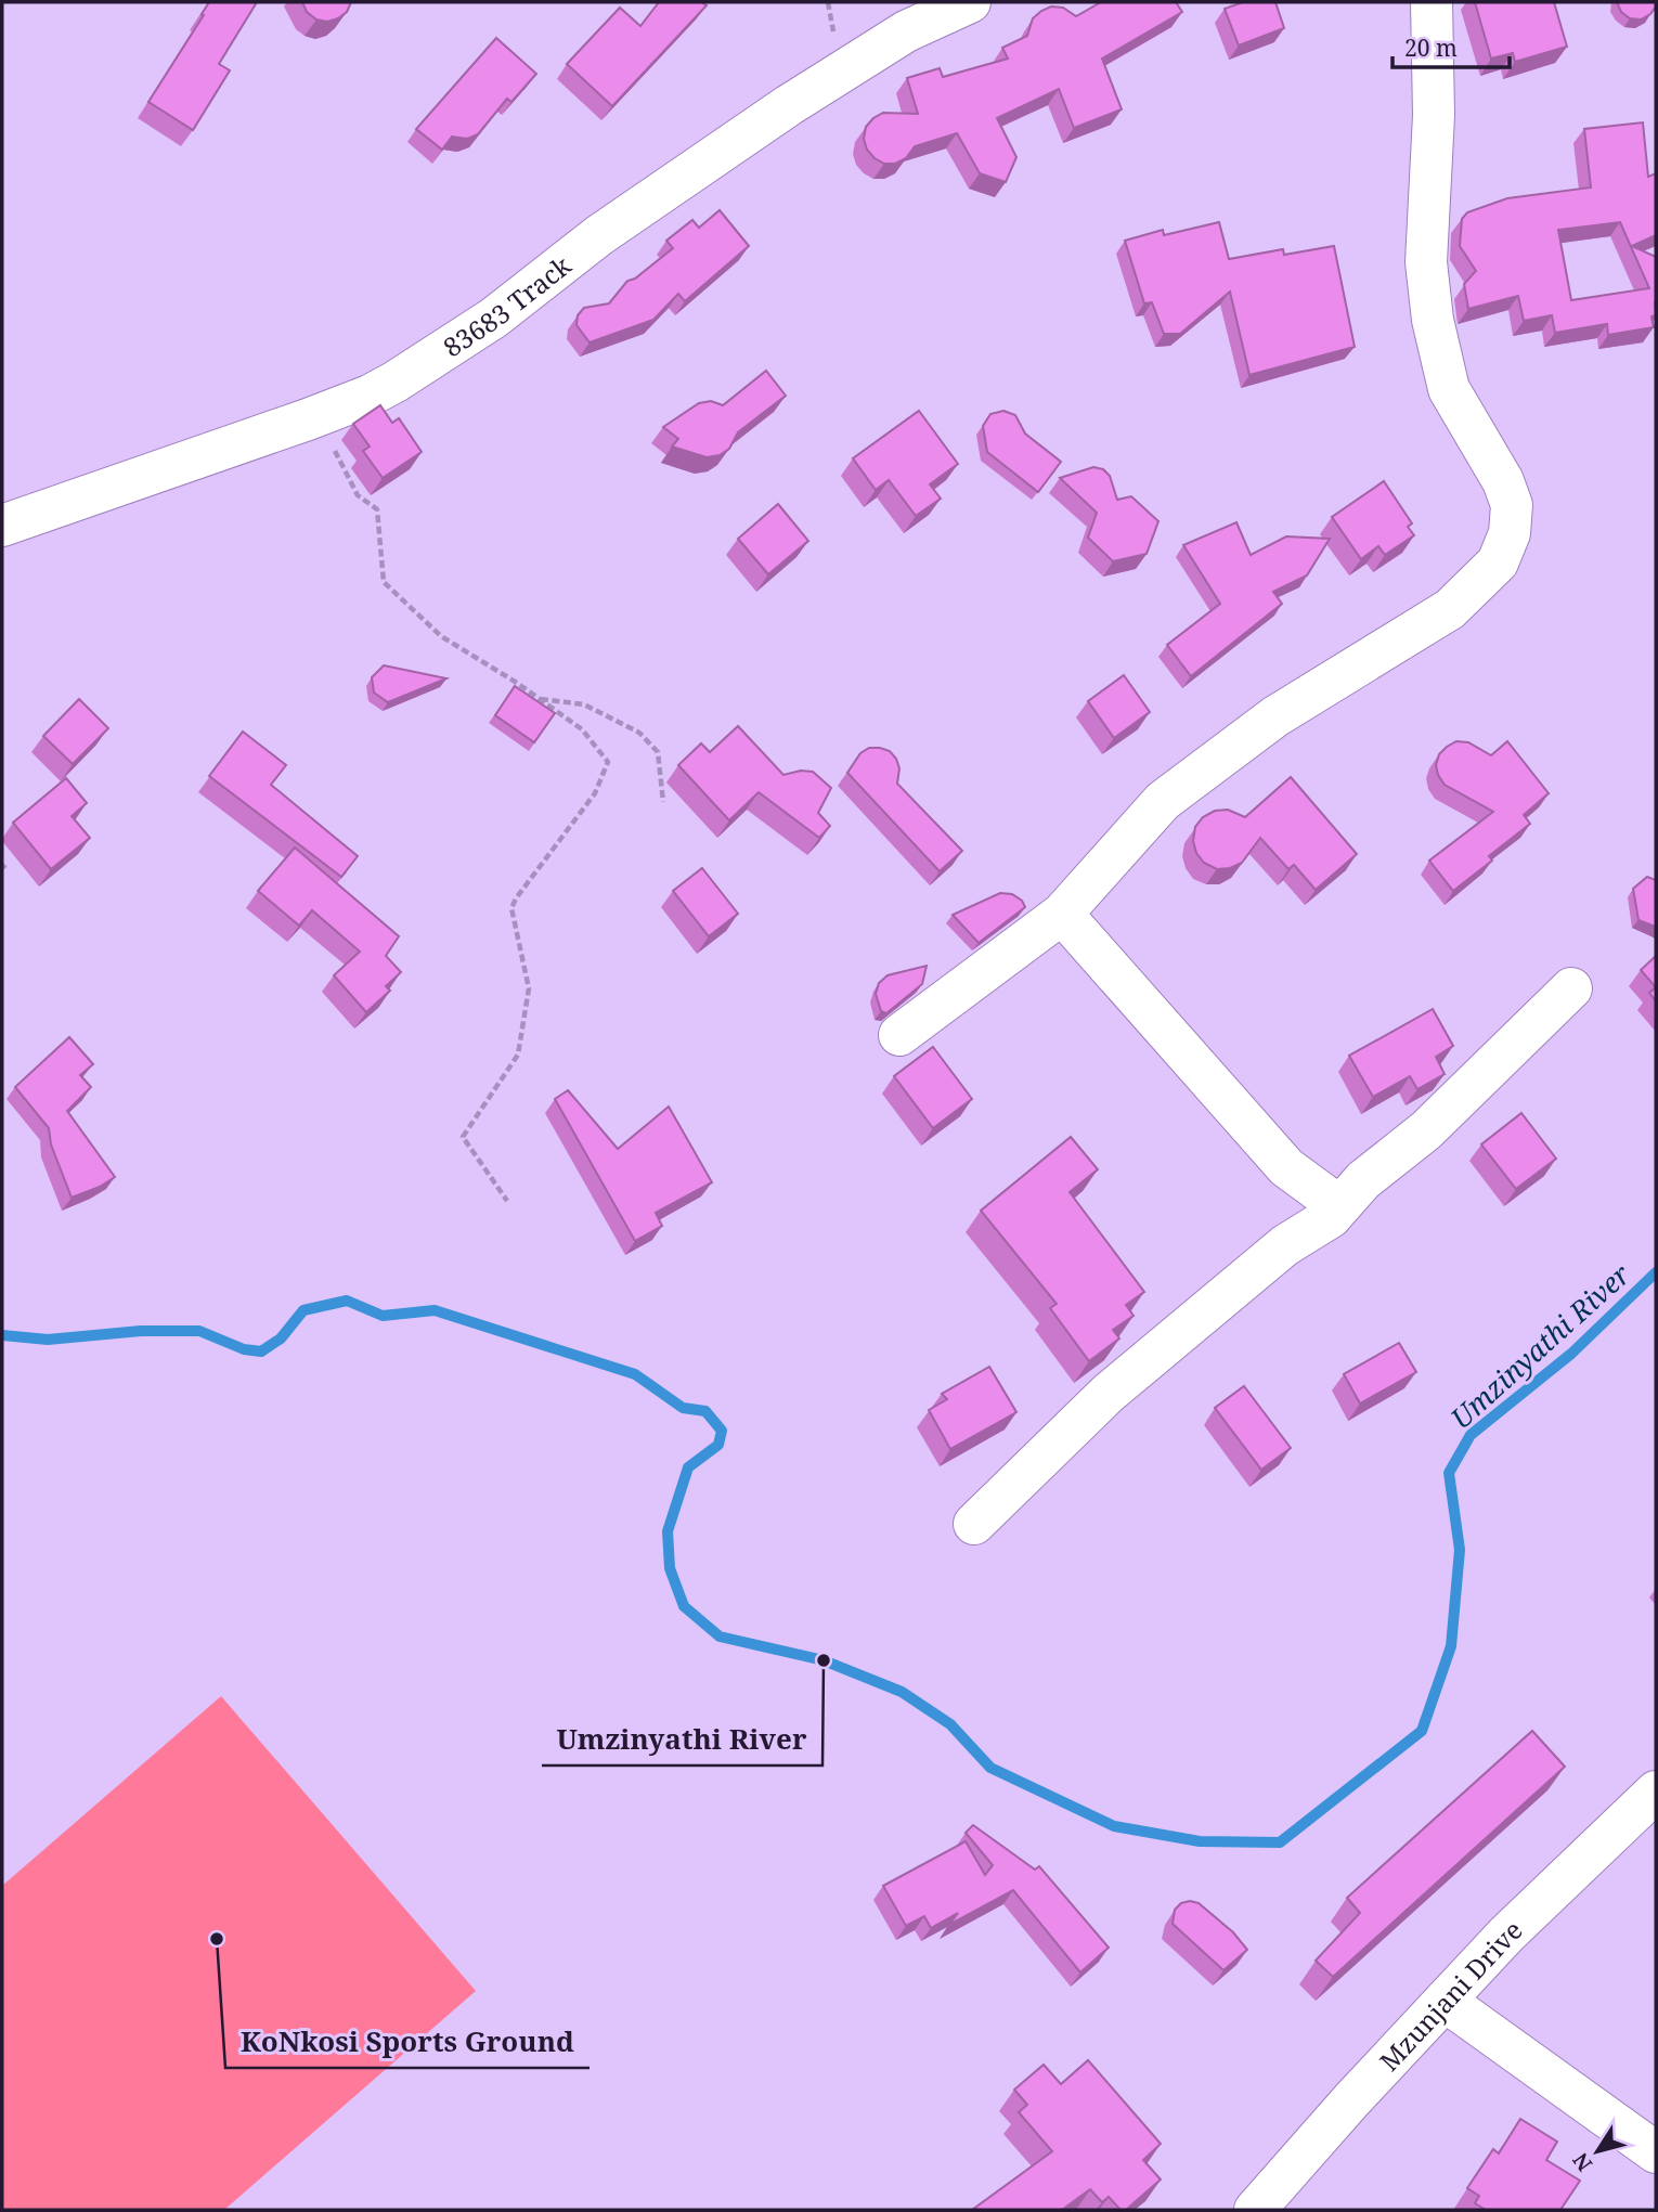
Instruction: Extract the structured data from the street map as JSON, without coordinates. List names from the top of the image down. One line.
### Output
{"streets":{"street":["83683 Track","Mzunjani Drive"]},"water":["Umzinyathi River"],"places":["Umzinyathi River","KoNkosi Sports Ground"],"scale_bar":"20 m","north":"bottom left"}
